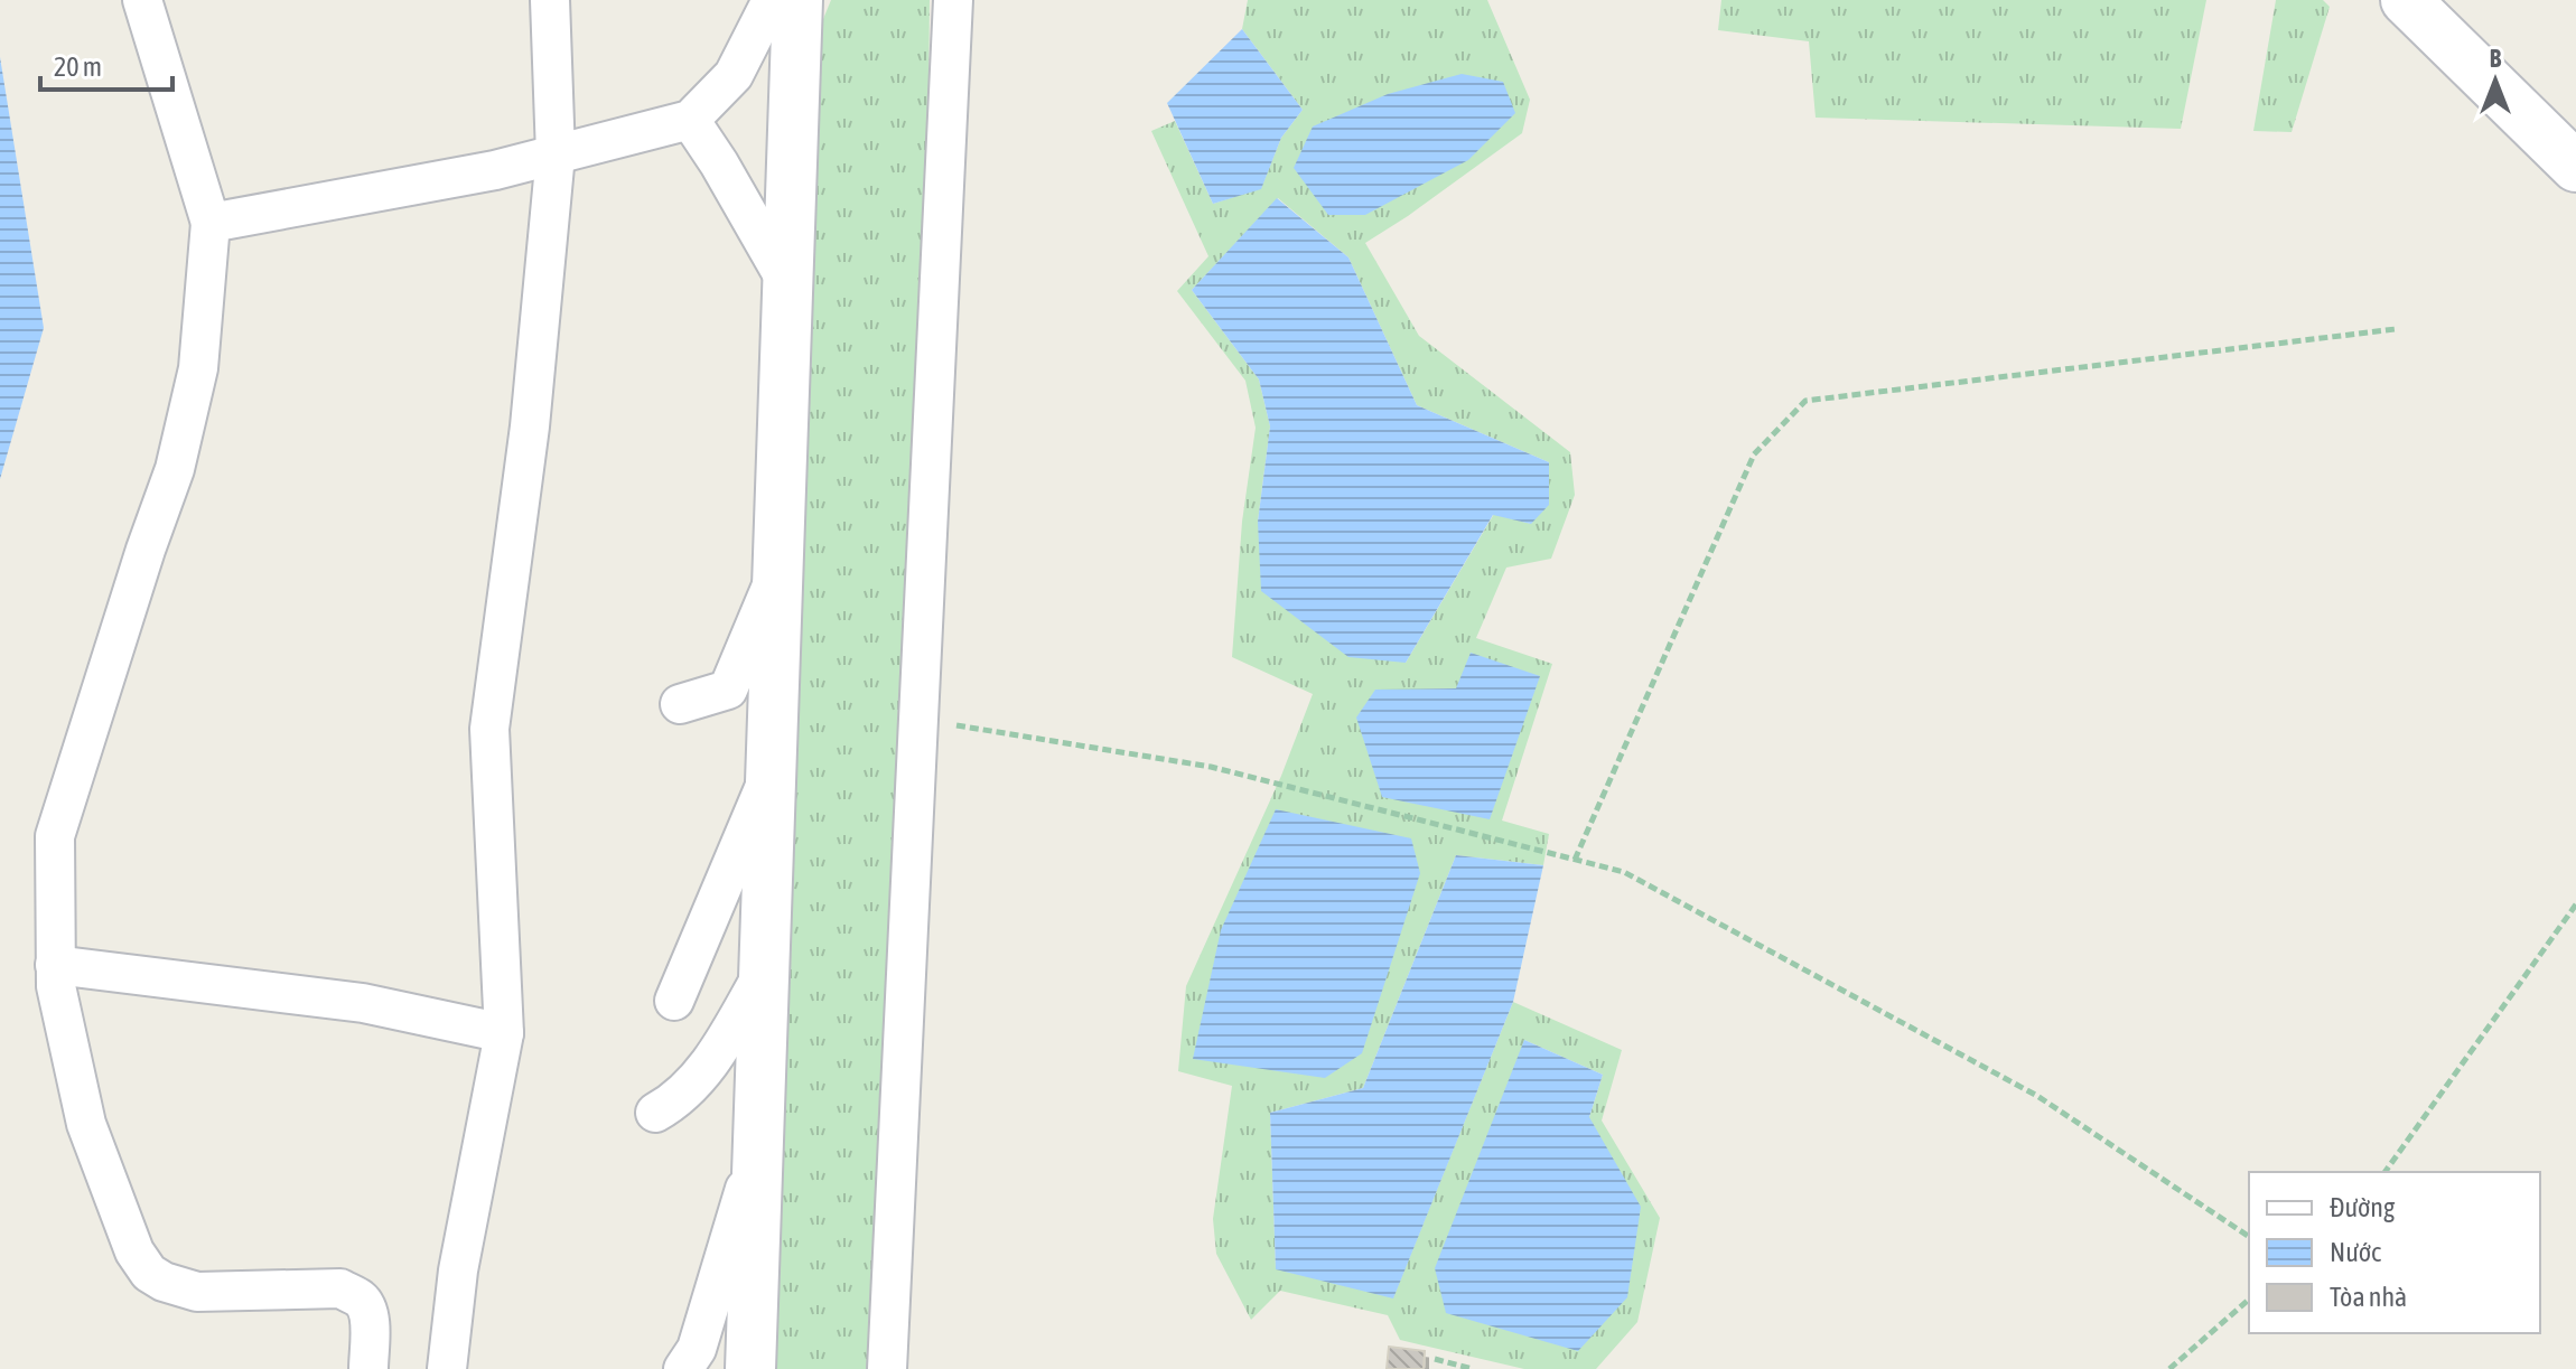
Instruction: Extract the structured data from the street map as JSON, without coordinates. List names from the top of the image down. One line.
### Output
{"legend":["Đường","Nước","Tòa nhà"],"scale_bar":"20 m","north":"top"}
